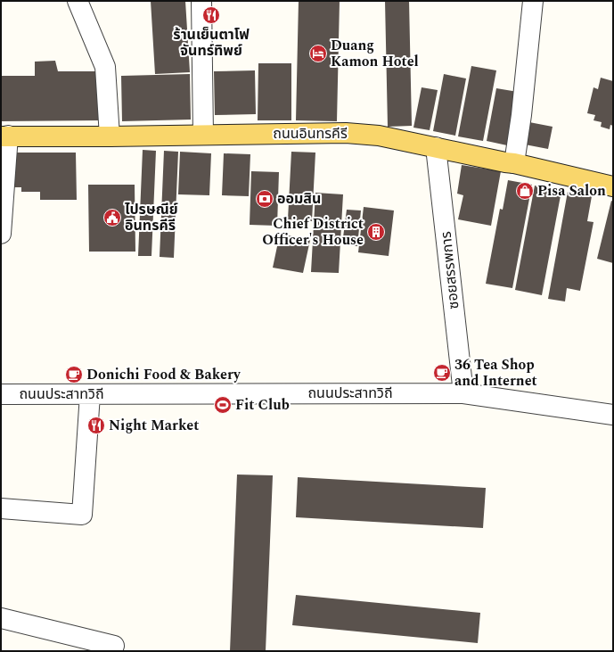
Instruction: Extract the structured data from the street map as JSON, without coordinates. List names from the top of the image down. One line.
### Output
{"streets":{"main road":["ถนนอินทรคีรี"],"street":["ซอยสรรพการ","ถนนประสาทวิถี"]},"crossings":[["ถนนอินทรคีรี","ซอยสรรพการ"],["ซอยสรรพการ","ถนนประสาทวิถี"]],"places":{"restaurant":["ร้านเย็นตาโฟ จันทร์ทิพย์","Night Market"],"hotel":["Duang Kamon Hotel"],"shop":["Pisa Salon"],"bank":["ออมสิน"],"public building":["ไปรษณีย์ อินทรคีรี"],"building":["Chief District Officer's House"],"cafe":["36 Tea Shop and Internet","Donichi Food & Bakery"],"sports":["Fit Club"]}}
